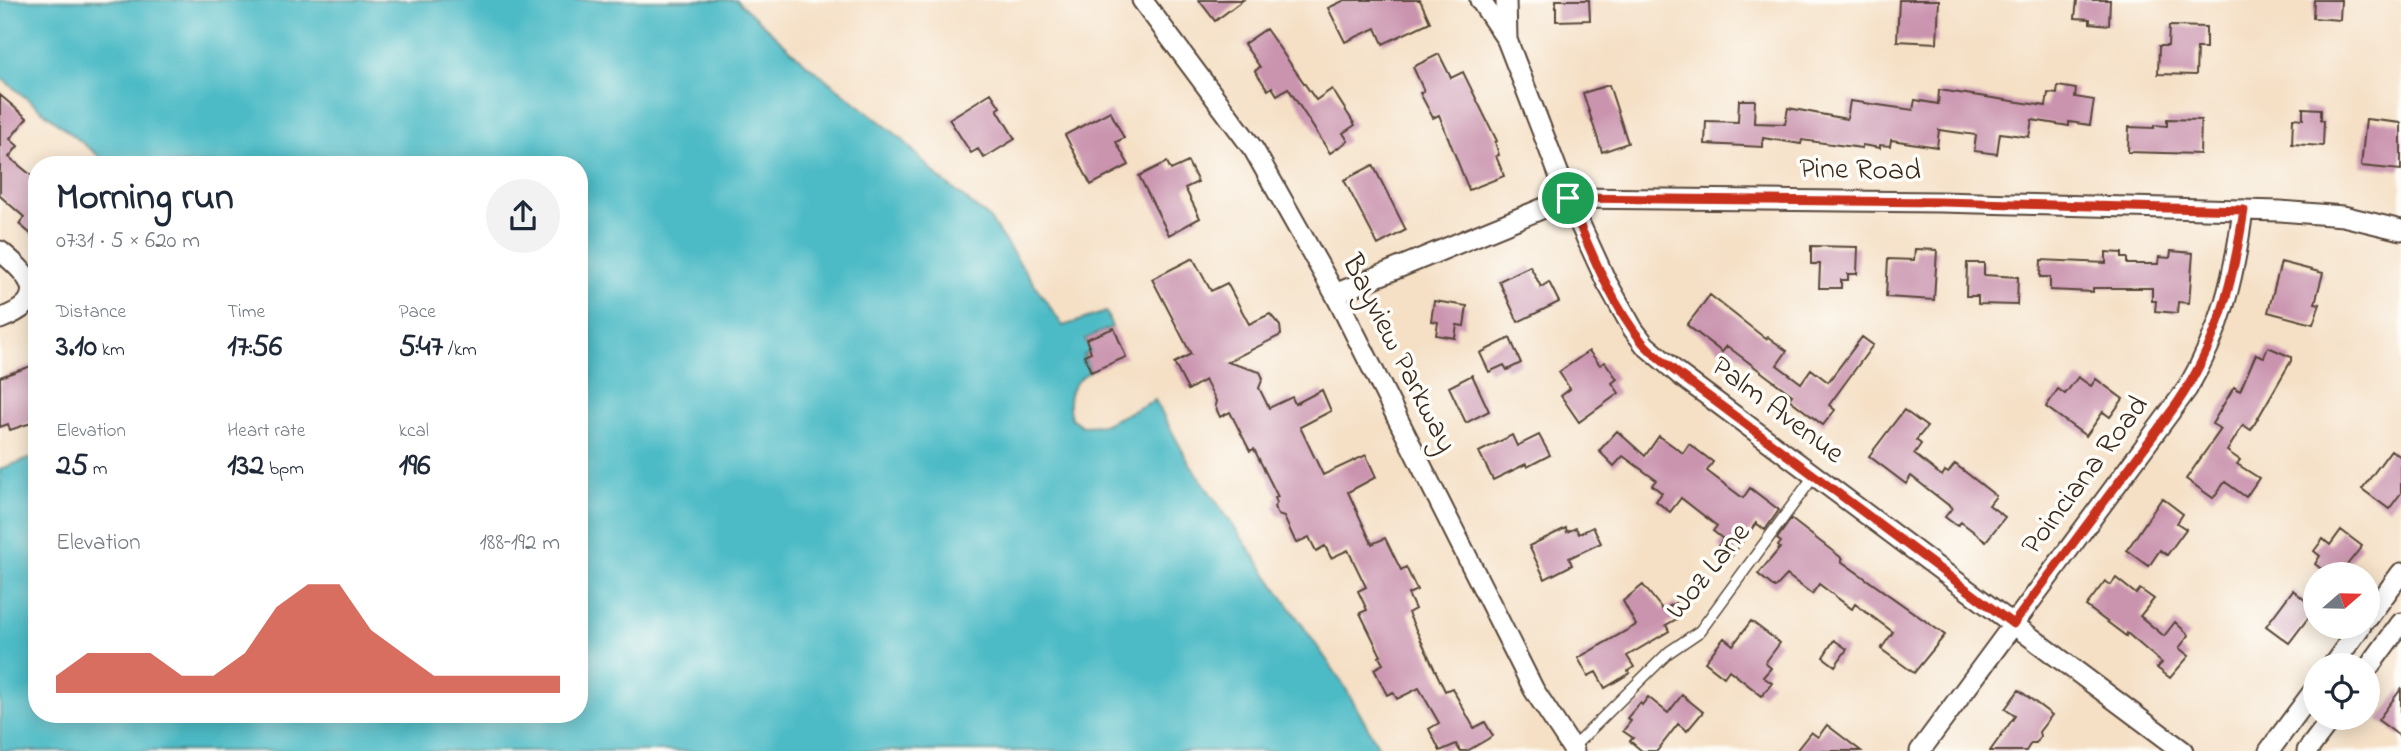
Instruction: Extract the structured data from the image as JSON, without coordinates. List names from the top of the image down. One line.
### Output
{"streets":{"street":["Pine Road","Bayview Parkway","Palm Avenue","Poinciana Road"],"lane":["Woz Lane"]},"crossings":[["Pine Road","Bayview Parkway"],["Pine Road","Palm Avenue"],["Pine Road","Poinciana Road"],["Bayview Parkway","Woz Lane"],["Palm Avenue","Poinciana Road"],["Palm Avenue","Woz Lane"]],"north":"right","page":{"heading":["Morning run","07:31 · 5 × 620 m"],"stats":[["Distance","3.10 km"],["Time","17:56"],["Pace","5:47 /km"],["Elevation","25 m"],["Heart rate","132 bpm"],["kcal","196"]],"chart":["Elevation","188–192 m"]}}
